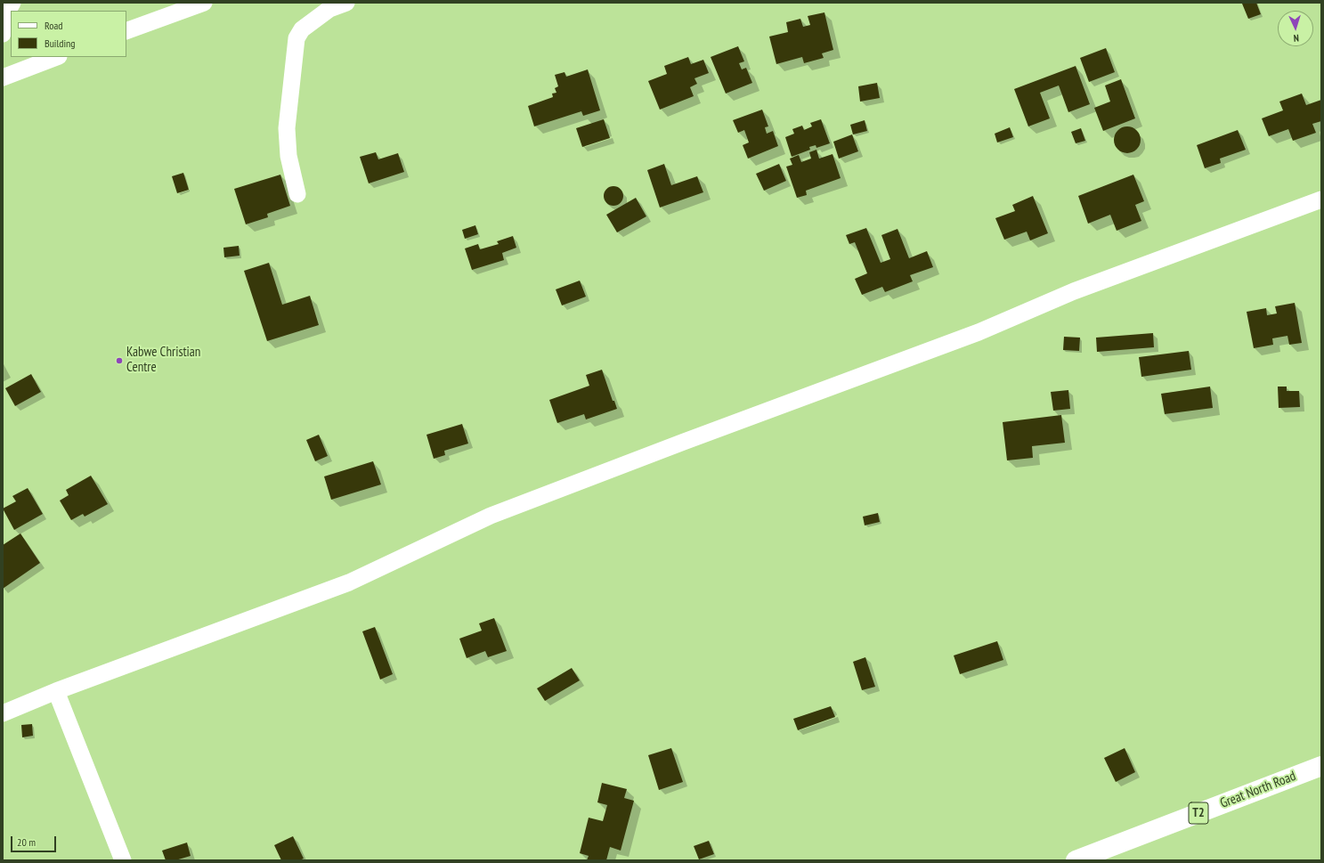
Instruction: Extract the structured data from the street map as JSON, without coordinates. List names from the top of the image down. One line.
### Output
{"streets":{"highway":["Great North Road","T2"]},"places":["Kabwe Christian Centre"],"legend":["Road","Building"],"scale_bar":"20 m","north":"bottom"}
